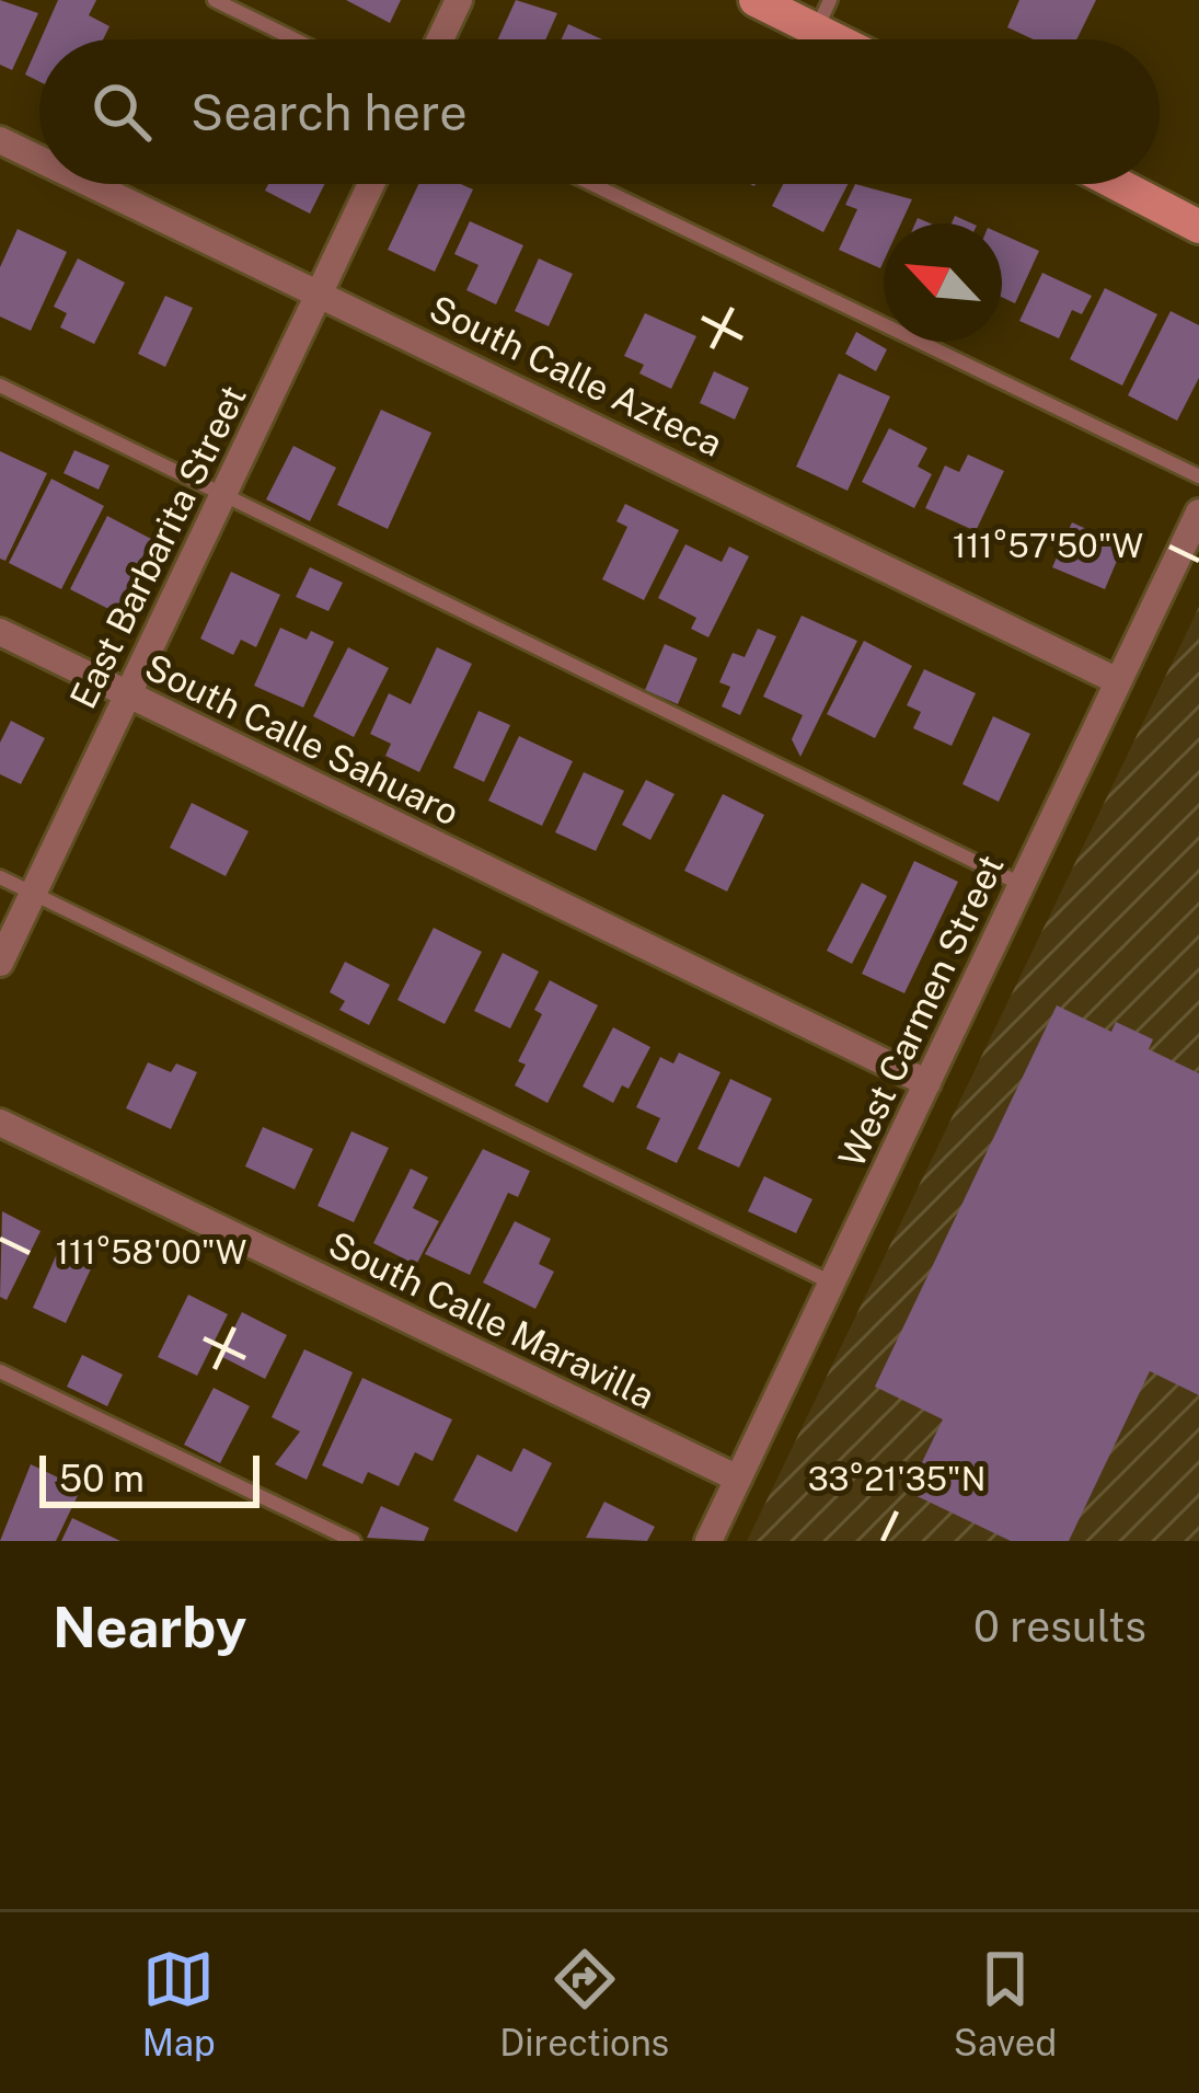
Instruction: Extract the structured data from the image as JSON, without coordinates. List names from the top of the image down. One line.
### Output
{"streets":{"street":["South Calle Azteca","East Barbarita Street","South Calle Sahuaro","West Carmen Street","South Calle Maravilla"]},"crossings":[["South Calle Azteca","East Barbarita Street"],["South Calle Azteca","West Carmen Street"],["East Barbarita Street","South Calle Sahuaro"],["South Calle Sahuaro","West Carmen Street"],["West Carmen Street","South Calle Maravilla"]],"scale_bar":"50 m","north":"top left","page":{"search":"Search here","scale":"50 m","heading":["Nearby","0 results"],"nav":["Map","Directions","Saved"]},"coordinates":["111°57'50\"W","111°58'00\"W","33°21'35\"N"]}
